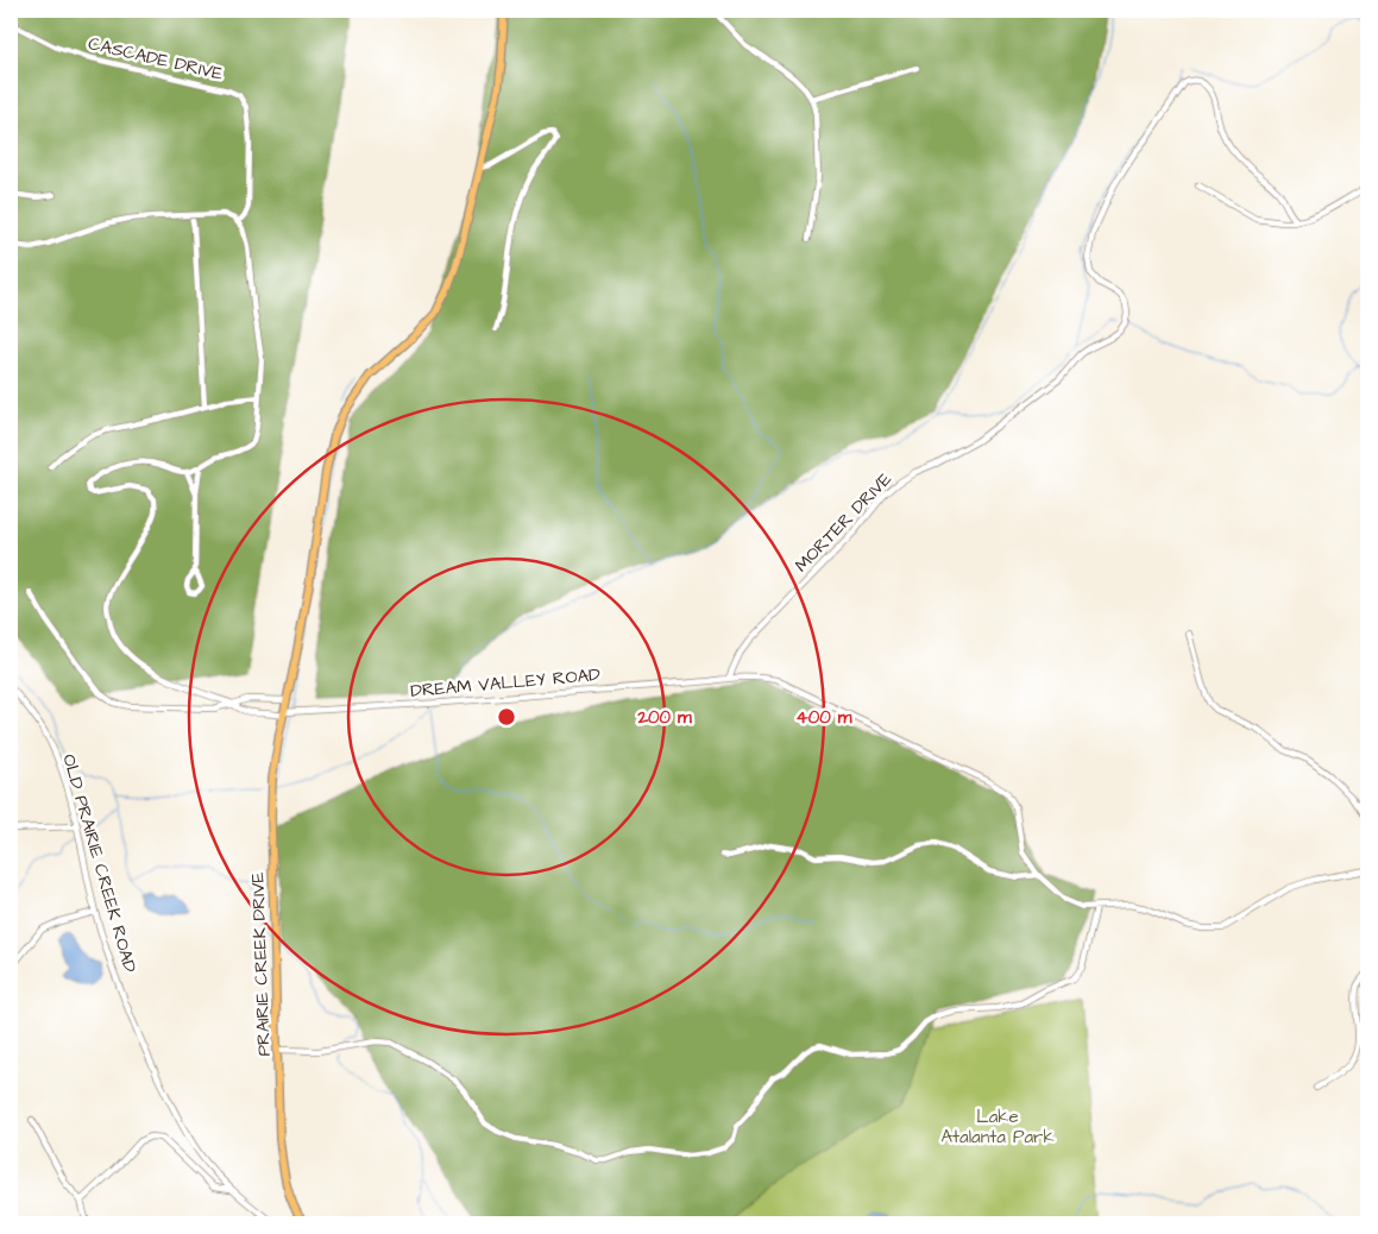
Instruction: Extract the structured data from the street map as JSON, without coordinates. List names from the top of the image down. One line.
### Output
{"streets":{"main road":["PRAIRIE CREEK DRIVE"],"street":["CASCADE DRIVE","MORTER DRIVE","DREAM VALLEY ROAD","OLD PRAIRIE CREEK ROAD"]},"crossings":[["MORTER DRIVE","DREAM VALLEY ROAD"],["DREAM VALLEY ROAD","PRAIRIE CREEK DRIVE"]],"parks":["Lake Atalanta Park"],"rings":["200 m","400 m"]}
